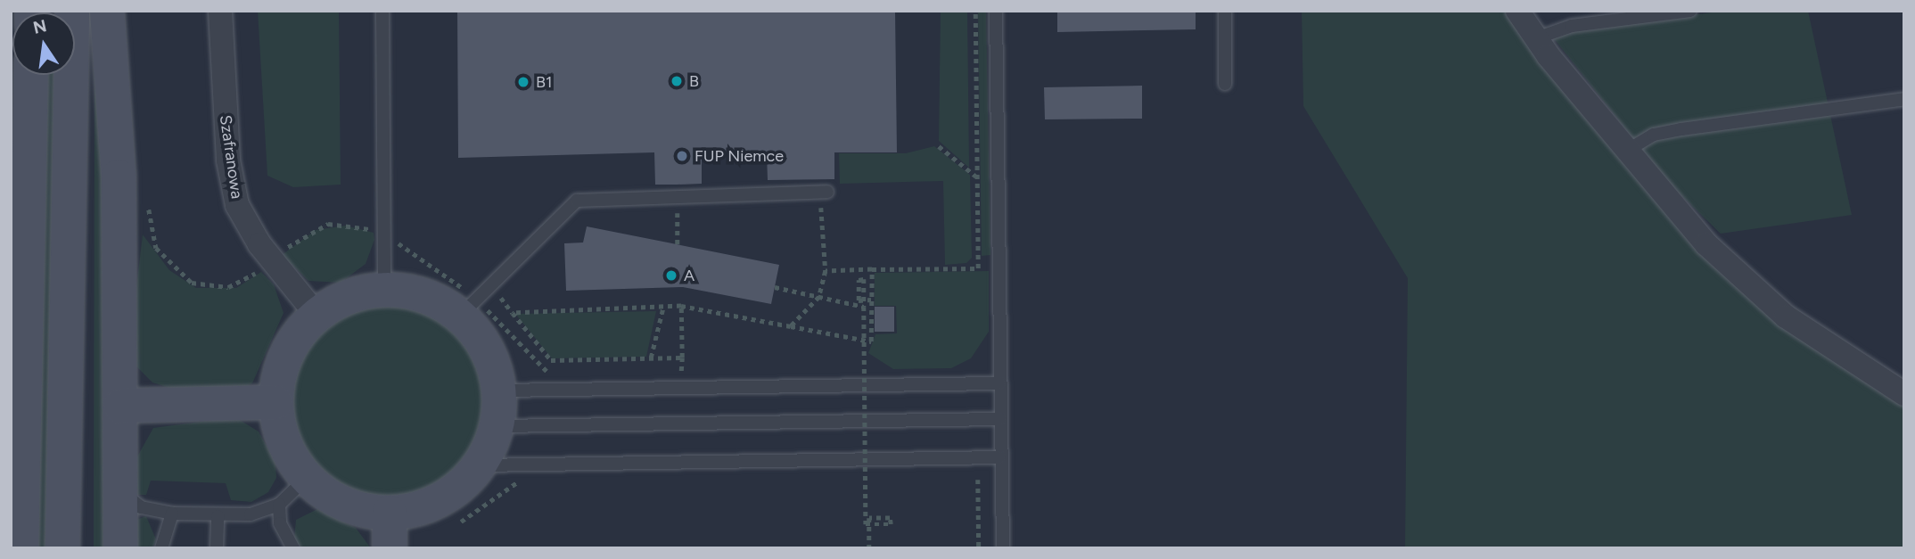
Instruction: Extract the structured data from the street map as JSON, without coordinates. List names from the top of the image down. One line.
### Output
{"streets":{"street":["Szafranowa"]},"places":["B","B1","FUP Niemce","A"],"north":"top"}
